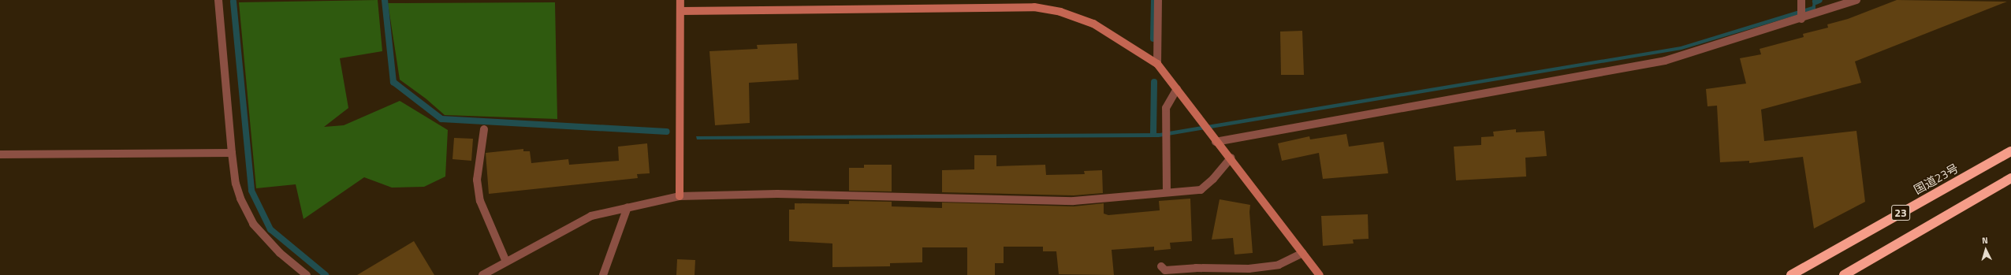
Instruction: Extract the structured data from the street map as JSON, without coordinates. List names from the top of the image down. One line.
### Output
{"streets":{"highway":["国道23号","23"]},"north":"top"}
